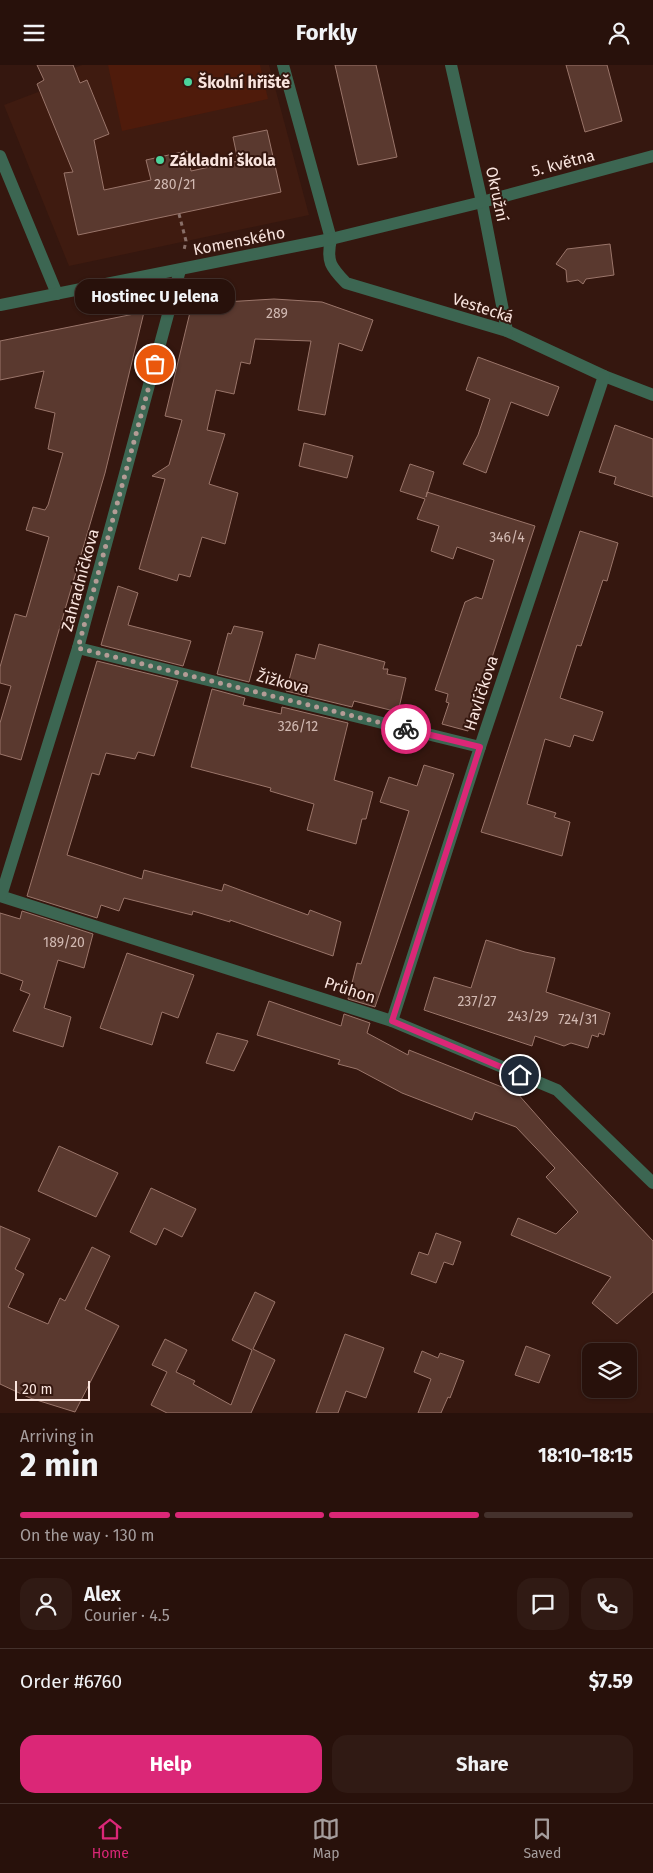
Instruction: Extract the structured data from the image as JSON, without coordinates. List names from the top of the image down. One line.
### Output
{"streets":{"street":["5. května","Okružní","Komenského","Vestecká","Zahradníčkova","Žižkova","Havlíčkova","Průhon"]},"crossings":[["5. května","Okružní"],["5. května","Komenského"],["Okružní","Komenského"],["Okružní","Vestecká"],["Komenského","Vestecká"],["Komenského","Zahradníčkova"],["Vestecká","Havlíčkova"],["Zahradníčkova","Žižkova"],["Zahradníčkova","Průhon"],["Žižkova","Havlíčkova"],["Havlíčkova","Průhon"]],"places":["Školní hřiště","Základní škola","Hostinec U Jelena"],"house_numbers":["280/21","289","346/4","326/12","189/20","237/27","243/29","724/31"],"scale_bar":"20 m","page":{"header":"Forkly","bubble":"Hostinec U Jelena","scale":"20 m","heading":["2 min","Arriving in","18:10–18:15"],"panel":["Alex","Courier · 4.5","Order #6760","$7.59"],"bar":"On the way · 130 m","buttons":["Help","Share"],"tabs":["Home","Map","Saved"]}}
